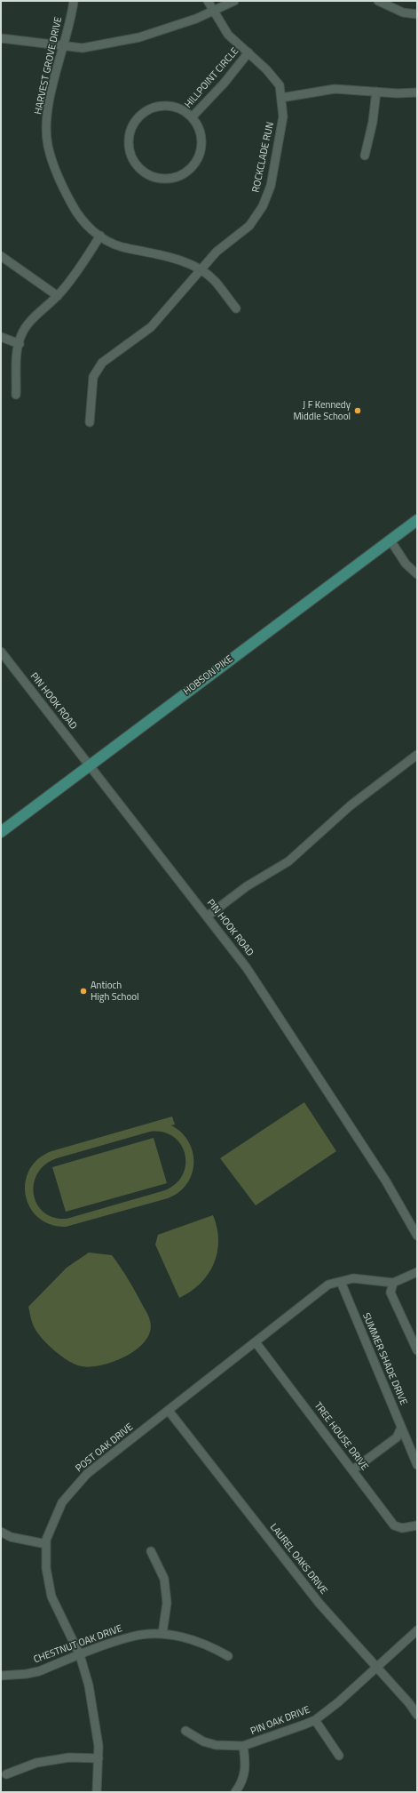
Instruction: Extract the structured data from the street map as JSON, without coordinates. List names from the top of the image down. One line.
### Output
{"streets":{"main road":["HOBSON PIKE"],"street":["HARVEST GROVE DRIVE","HILLPOINT CIRCLE","ROCKCLADE RUN","PIN HOOK ROAD","SUMMER SHADE DRIVE","TREE HOUSE DRIVE","POST OAK DRIVE","LAUREL OAKS DRIVE","CHESTNUT OAK DRIVE","PIN OAK DRIVE"]},"crossings":[["HARVEST GROVE DRIVE","ROCKCLADE RUN"],["HILLPOINT CIRCLE","ROCKCLADE RUN"],["HOBSON PIKE","PIN HOOK ROAD"],["SUMMER SHADE DRIVE","POST OAK DRIVE"],["TREE HOUSE DRIVE","POST OAK DRIVE"],["POST OAK DRIVE","LAUREL OAKS DRIVE"],["POST OAK DRIVE","CHESTNUT OAK DRIVE"],["LAUREL OAKS DRIVE","PIN OAK DRIVE"]],"places":["J F Kennedy Middle School","Antioch High School"]}
